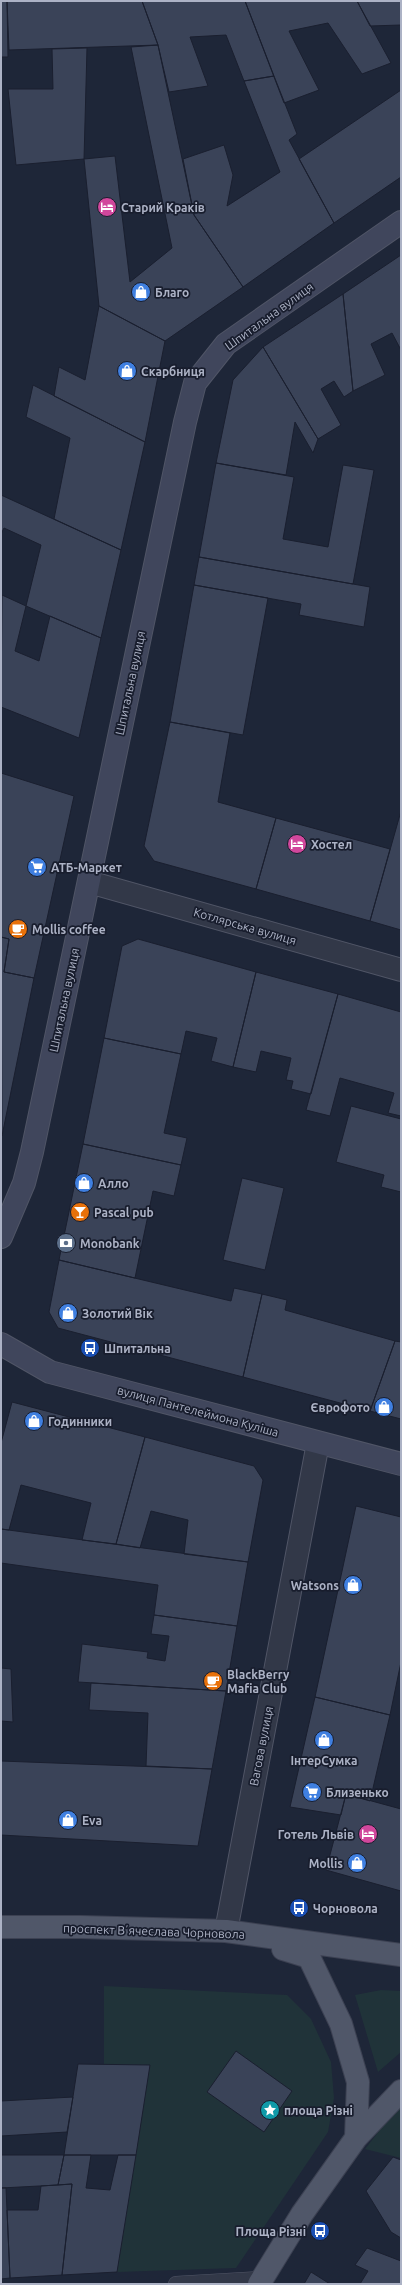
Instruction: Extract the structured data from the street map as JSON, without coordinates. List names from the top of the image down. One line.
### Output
{"streets":{"main road":["проспект Вʼячеслава Чорновола"],"street":["Шпитальна вулиця","Котлярська вулиця","вулиця Пантелеймона Куліша","Вагова вулиця"]},"crossings":[["Шпитальна вулиця","Котлярська вулиця"],["вулиця Пантелеймона Куліша","Вагова вулиця"],["Вагова вулиця","проспект Вʼячеслава Чорновола"]],"places":{"hotel":["Старий Краків","Хостел","Готель Львів"],"shop":["Благо","Скарбниця","Алло","Золотий Вік","Єврофото","Годинники","Watsons","ІнтерСумка","Eva","Mollis"],"supermarket":["АТБ-Маркет","Близенько"],"cafe":["Mollis coffee","BlackBerry Mafia Club"],"bar":["Pascal pub"],"bank":["Monobank"],"bus stop":["Шпитальна","Чорновола","Площа Різні"],"place":["площа Різні"]}}
